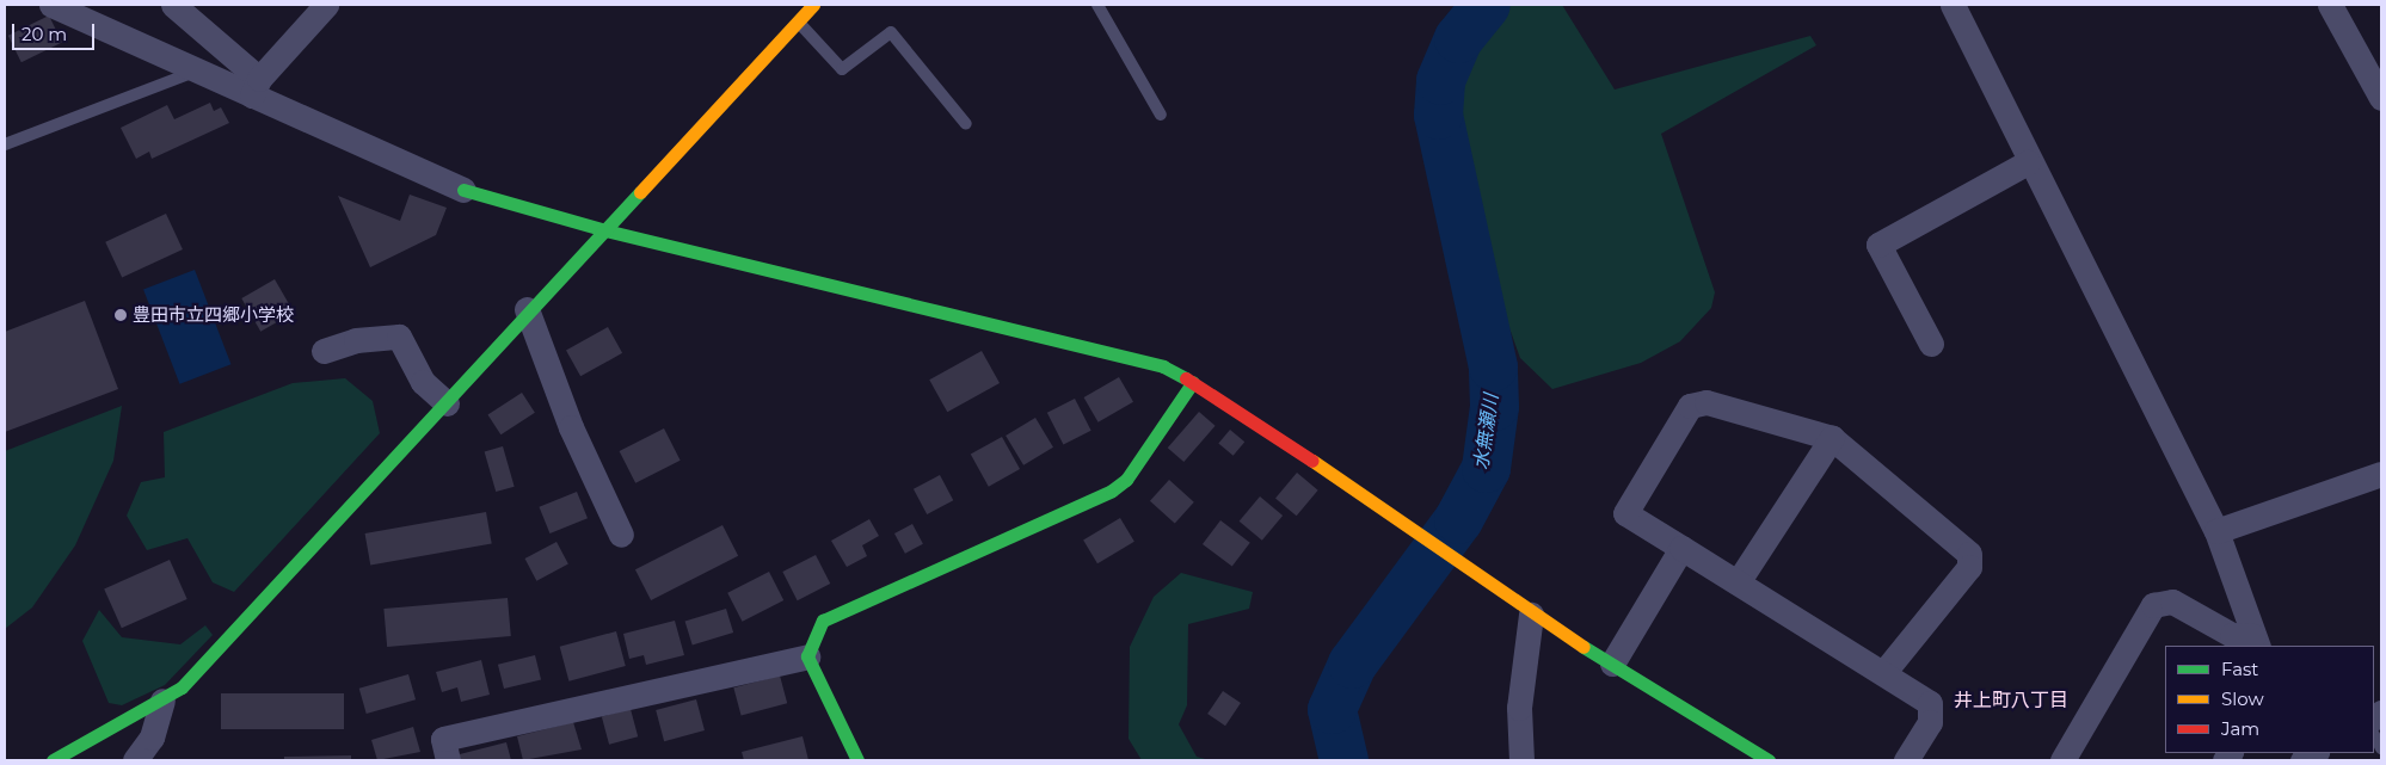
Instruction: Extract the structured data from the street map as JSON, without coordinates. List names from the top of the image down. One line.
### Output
{"districts":["井上町八丁目"],"water":["水無瀬川"],"places":["豊田市立四郷小学校"],"legend":["Fast","Slow","Jam"],"scale_bar":"20 m"}
